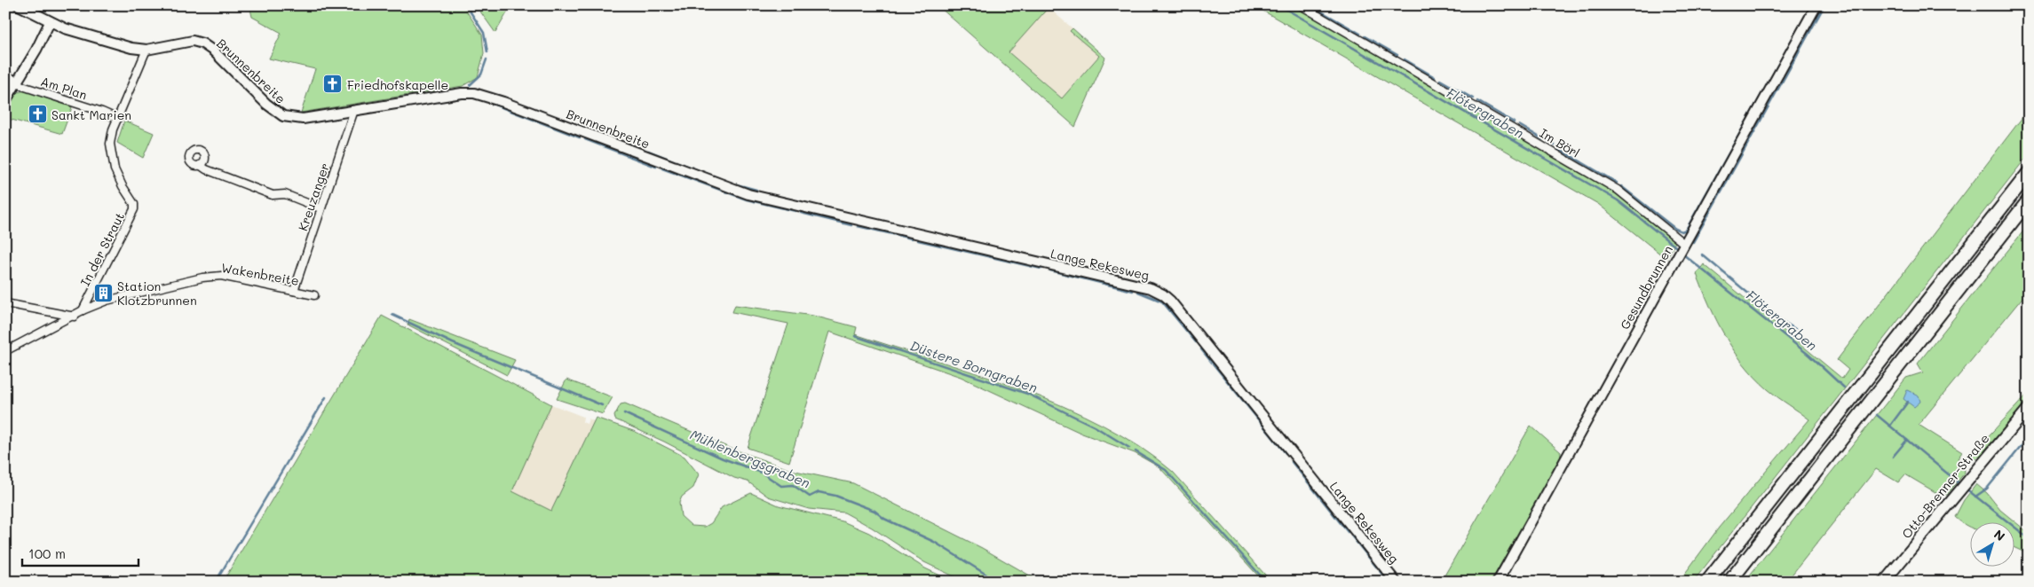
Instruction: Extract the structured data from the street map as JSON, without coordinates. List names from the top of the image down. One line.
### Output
{"streets":{"main road":["Otto-Brenner-Straße"],"street":["Brunnenbreite","Am Plan","Im Börl","Kreuzanger","In der Straut","Lange Rekesweg","Wakenbreite","Gesundbrunnen"]},"crossings":[["Brunnenbreite","Kreuzanger"],["Brunnenbreite","In der Straut"],["Brunnenbreite","Lange Rekesweg"],["Am Plan","In der Straut"],["Im Börl","Gesundbrunnen"],["Kreuzanger","Wakenbreite"],["In der Straut","Wakenbreite"]],"water":["Flötergraben","Düstere Borngraben","Mühlenbergsgraben"],"places":{"church":["Friedhofskapelle","Sankt Marien"],"building":["Station Klotzbrunnen"]},"scale_bar":"100 m","north":"top right"}
